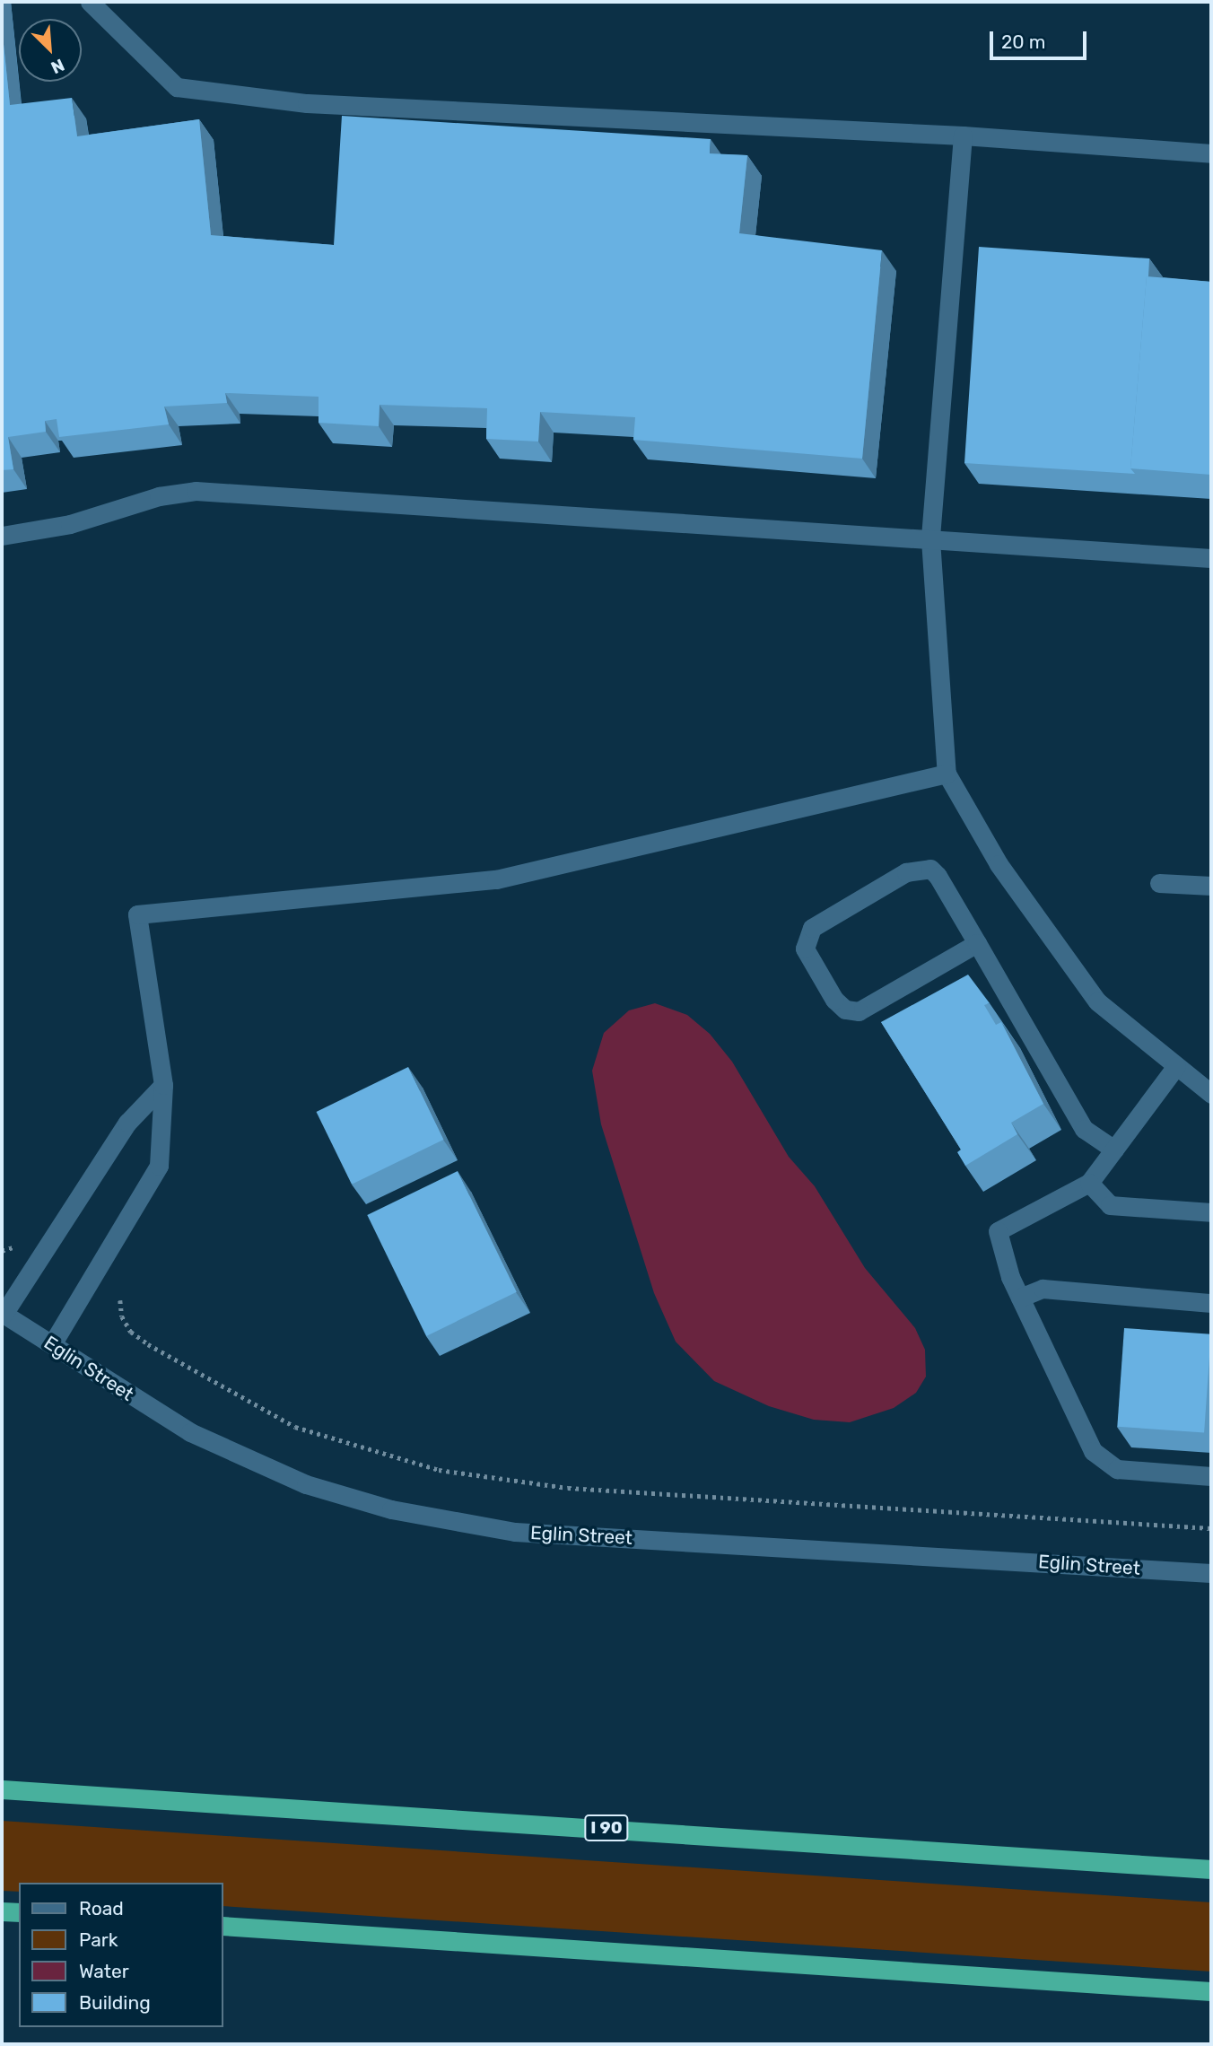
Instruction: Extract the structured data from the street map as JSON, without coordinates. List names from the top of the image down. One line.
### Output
{"streets":{"highway":["I 90"],"street":["Eglin Street"]},"legend":["Road","Park","Water","Building"],"scale_bar":"20 m","north":"bottom right"}
